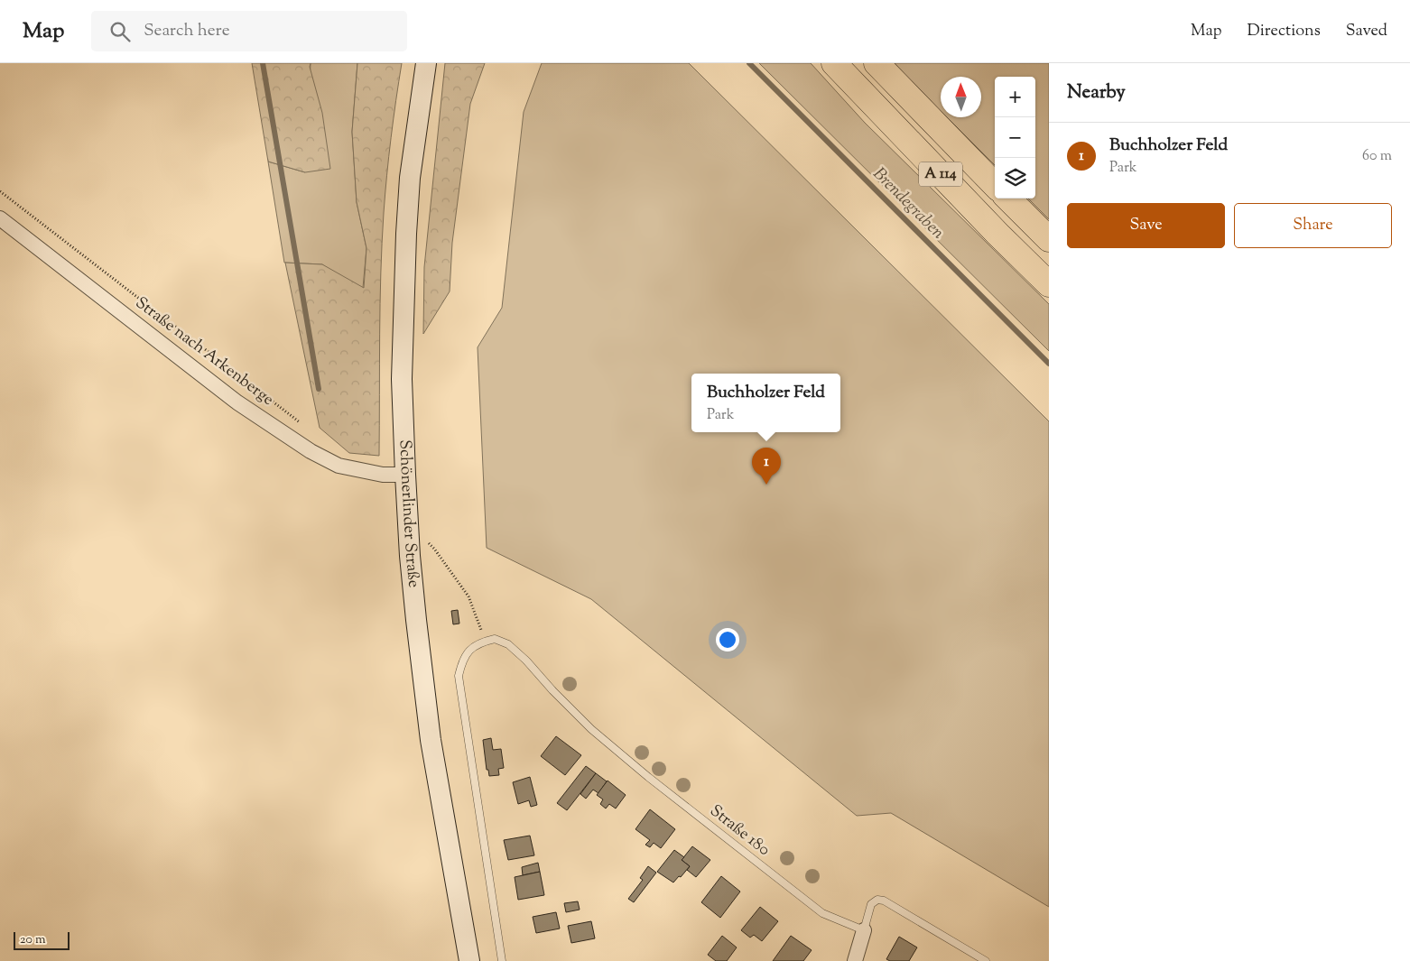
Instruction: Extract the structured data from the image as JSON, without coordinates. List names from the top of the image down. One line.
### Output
{"streets":{"highway":["A 114"],"main road":["Schönerlinder Straße"],"street":["Straße nach Arkenberge"],"lane":["Straße 180"]},"crossings":[["Straße nach Arkenberge","Schönerlinder Straße"]],"water":["Brendegraben"],"scale_bar":"20 m","north":"top","page":{"header":"Map","search":"Search here","nav":["Map","Directions","Saved"],"heading":"Nearby","map_buttons":["+","−"],"list":[{"mark":"1","name":"Buchholzer Feld","note":"Park","value":"60 m"}],"buttons":["Save","Share"],"popup":["Buchholzer Feld","Park"],"pins":"1","scale":"20 m"}}
